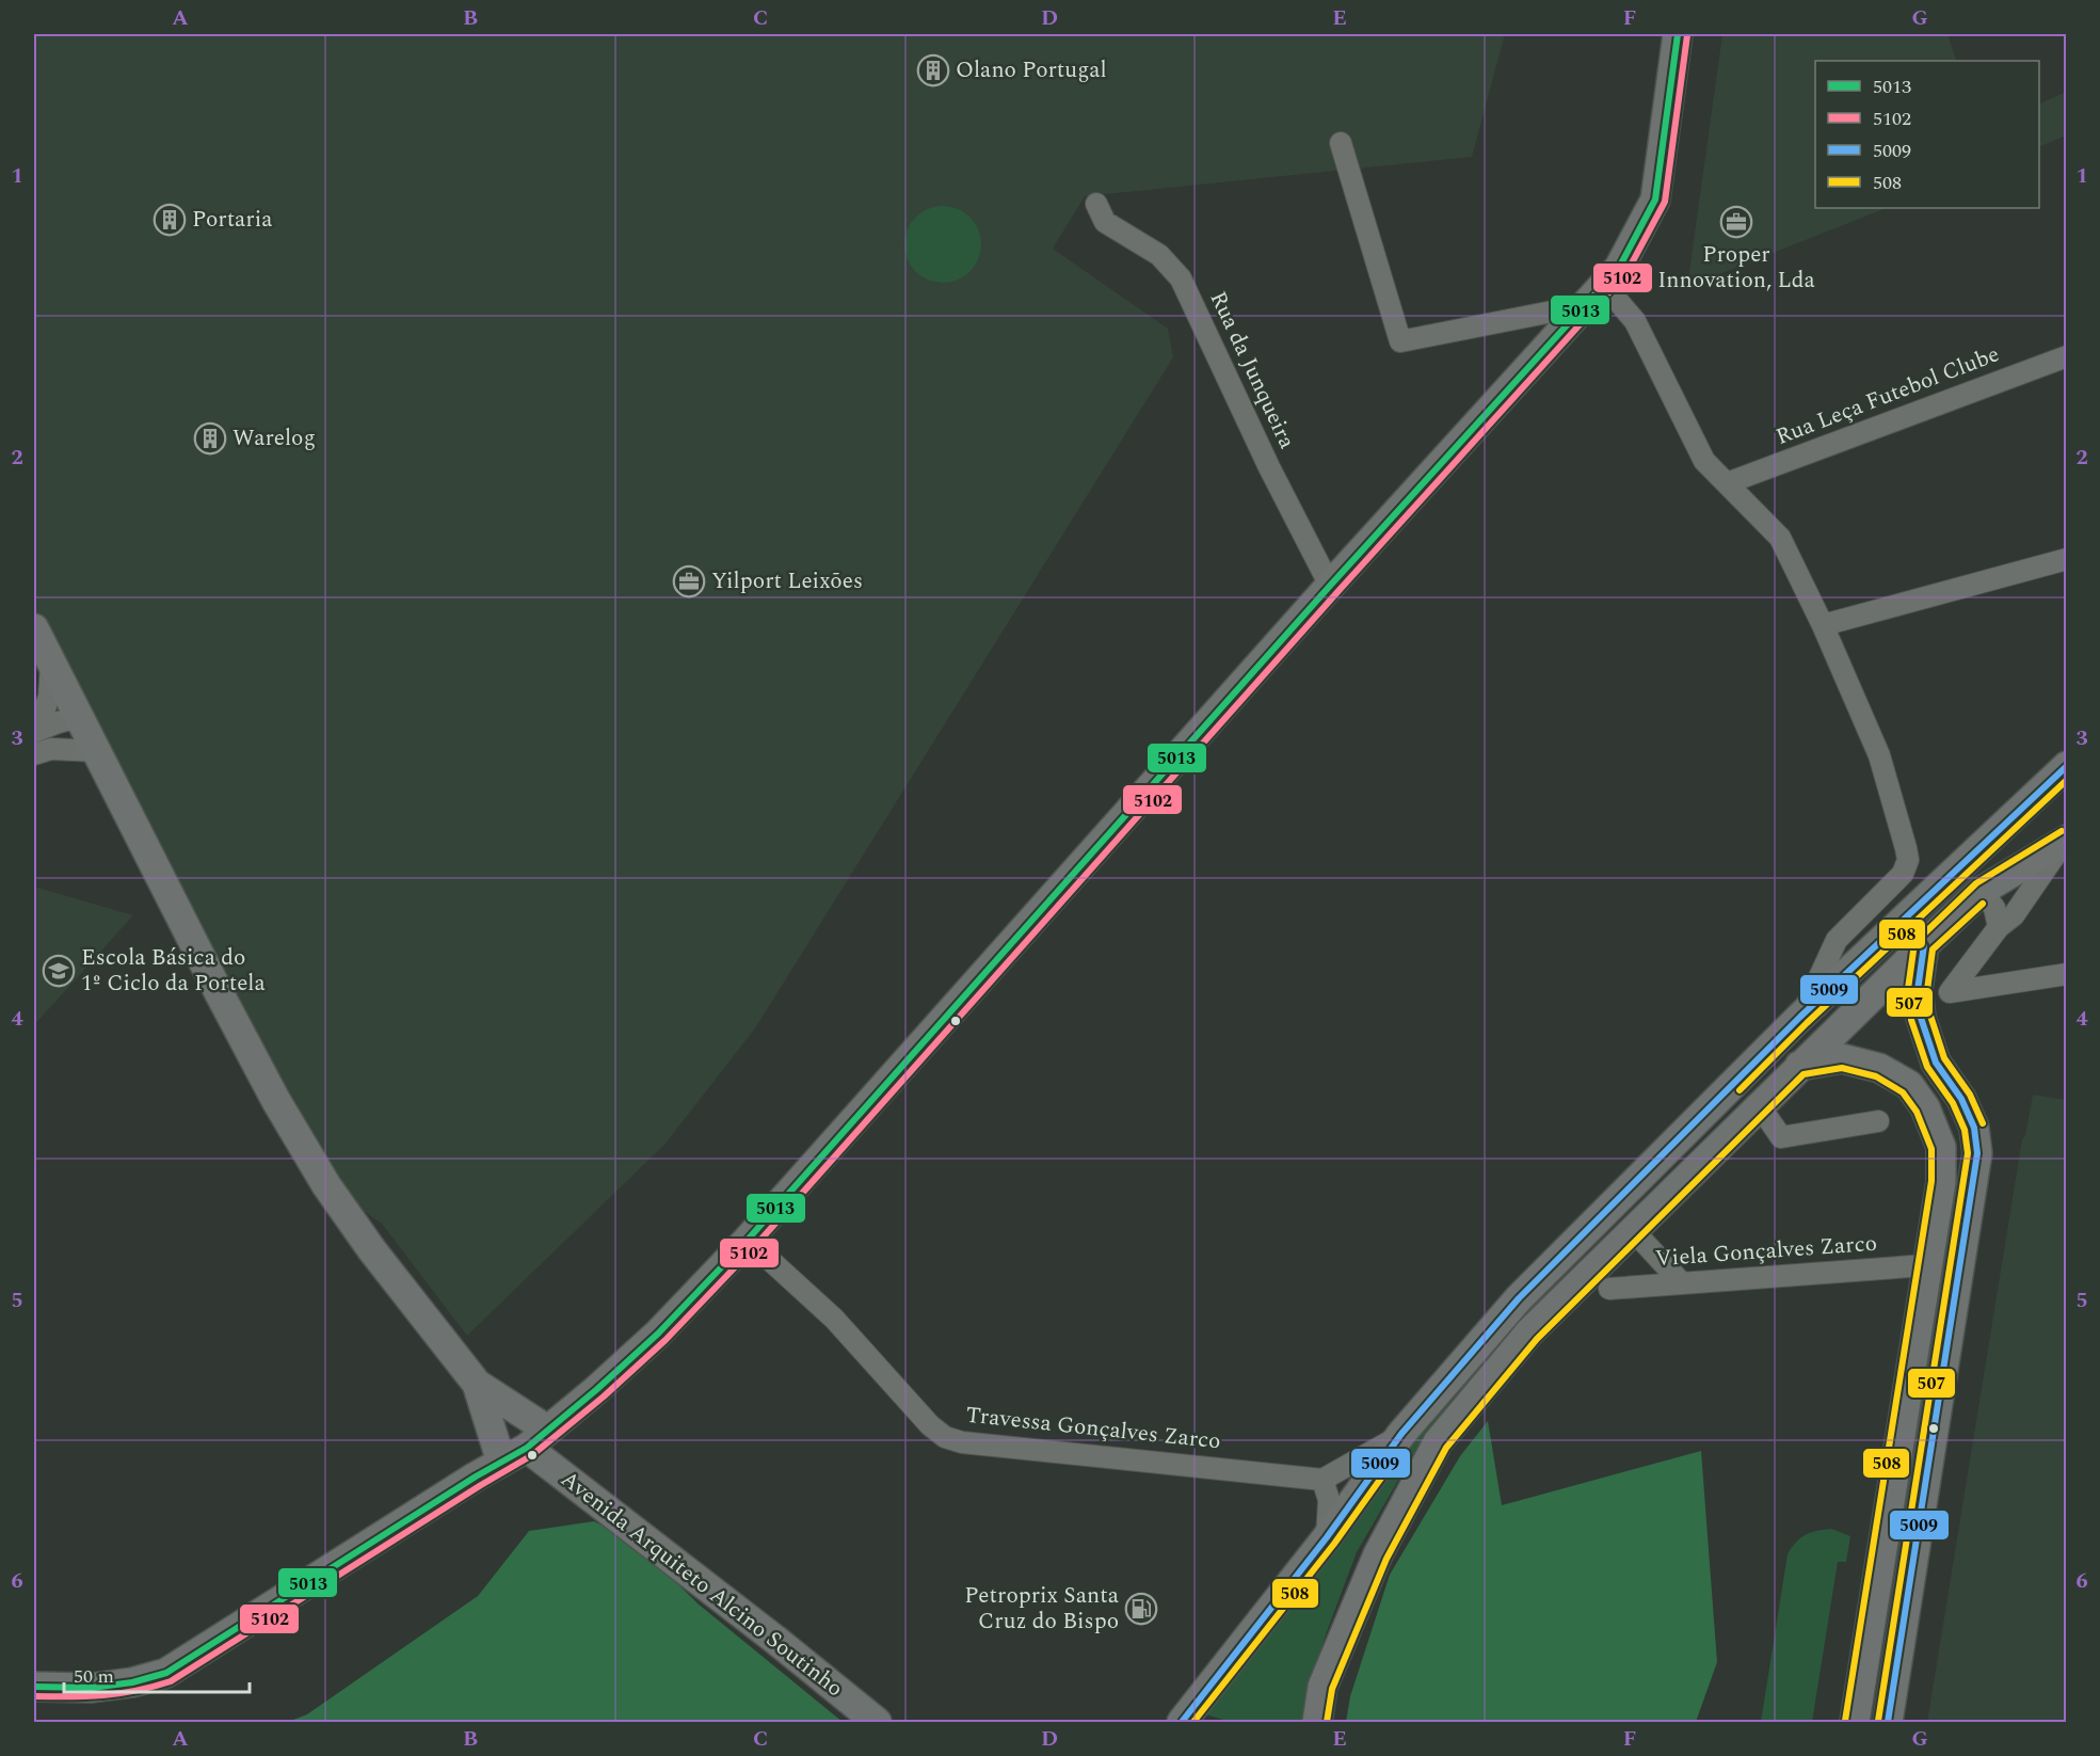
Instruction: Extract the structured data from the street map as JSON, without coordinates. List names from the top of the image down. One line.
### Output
{"streets":{"main road":["Avenida Arquiteto Alcino Soutinho"],"street":["Rua da Junqueira","Rua Leça Futebol Clube","Viela Gonçalves Zarco","Travessa Gonçalves Zarco"]},"places":{"building":["Olano Portugal","Portaria","Warelog"],"office":["Proper Innovation, Lda","Yilport Leixões"],"school or university":["Escola Básica do 1º Ciclo da Portela"],"fuel station":["Petroprix Santa Cruz do Bispo"]},"lines":["transit line 5013","transit line 5102","transit line 5009","transit line 508","transit line 507"],"legend":["5013","5102","5009","508"],"scale_bar":"50 m","grid":{"columns":["A","B","C","D","E","F","G"],"rows":["1","2","3","4","5","6"]}}
